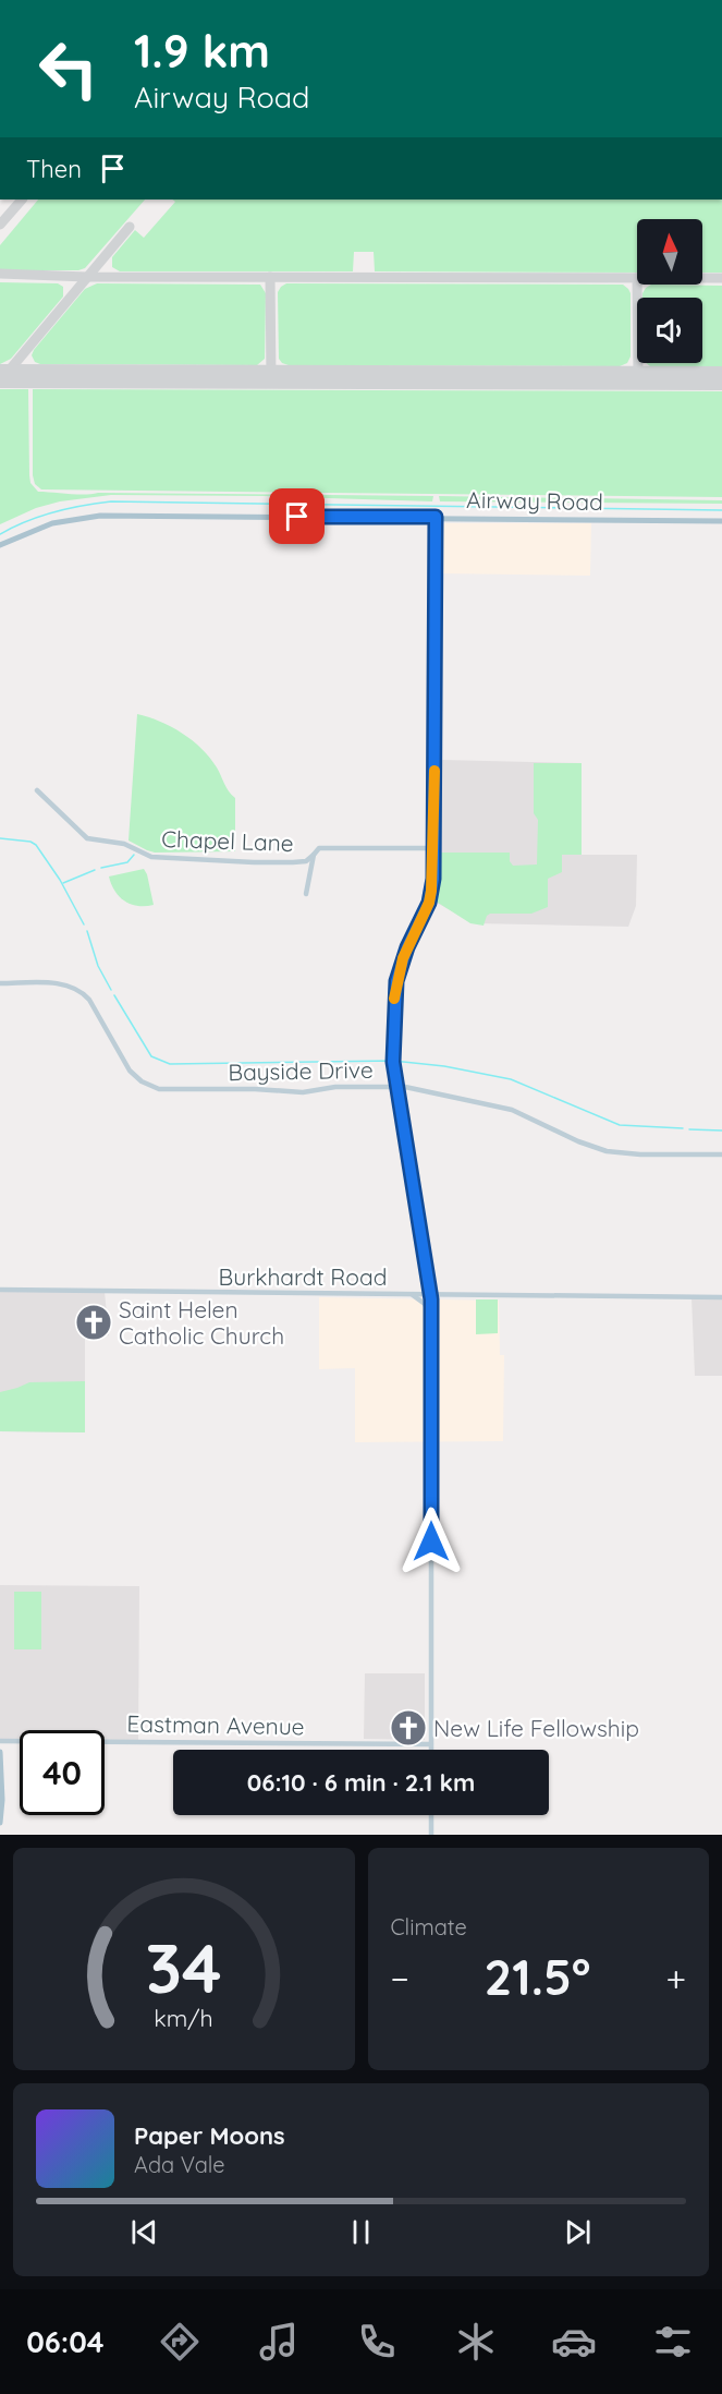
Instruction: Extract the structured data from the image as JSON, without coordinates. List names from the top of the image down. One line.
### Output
{"streets":{"main road":["Airway Road"],"street":["Chapel Lane","Bayside Drive","Burkhardt Road","Eastman Avenue"]},"places":{"church":["Saint Helen Catholic Church","New Life Fellowship"]},"north":"top","page":{"turn":["1.9 km","Airway Road"],"then":"Then","limit":"40","trip":"06:10 · 6 min · 2.1 km","tile":"Climate","heat":["−","21.5°","+"],"song":["Paper Moons","Ada Vale"],"tabs":"06:04","gauge":["34","km/h"]}}
